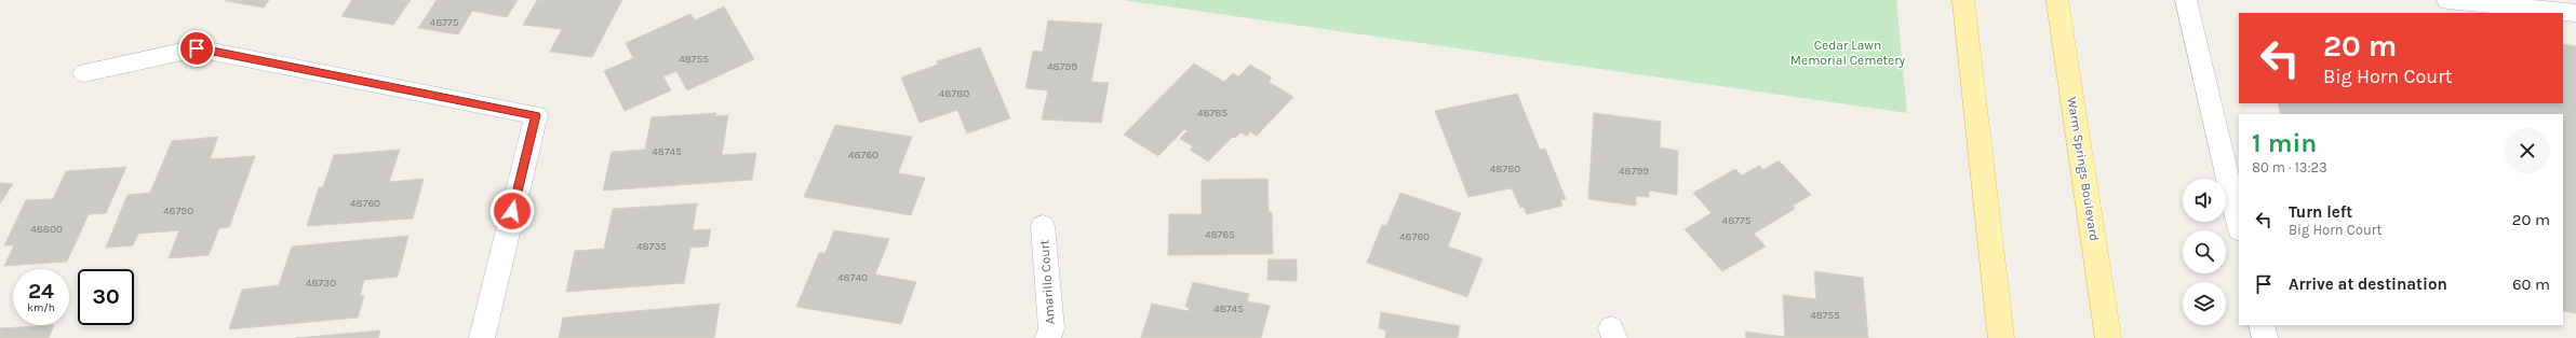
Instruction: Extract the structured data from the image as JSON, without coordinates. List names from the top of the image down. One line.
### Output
{"streets":{"main road":["Warm Springs Boulevard"],"street":["Amarillo Court"]},"parks":["Cedar Lawn Memorial Cemetery"],"house_numbers":["48775","48755","48799","48780","48785","48745","48760","48780","48799","48760","48790","48775","48800","48765","48760","48735","48740","48730","48745","48755"],"page":{"turn":["20 m","Big Horn Court"],"heading":["1 min","80 m · 13:23"],"list":[{"name":"Turn left","note":"Big Horn Court","value":"20 m"},{"name":"Arrive at destination","value":"60 m"}],"speed":"24 km/h","limit":"30"}}
